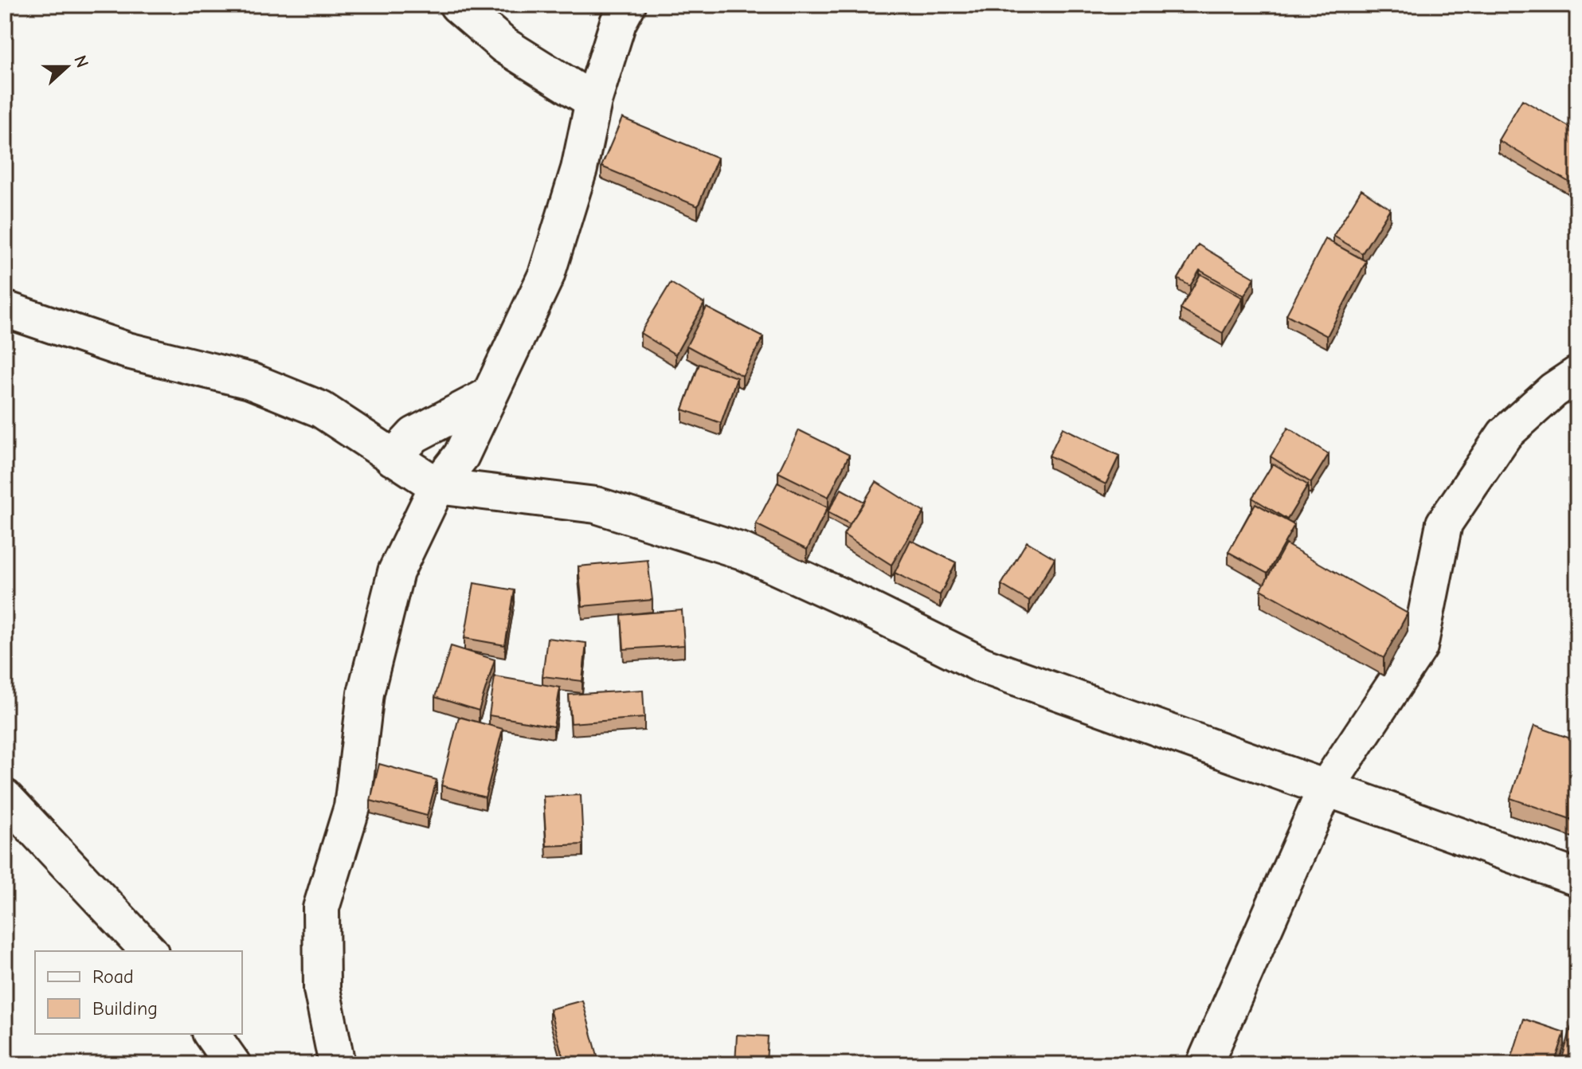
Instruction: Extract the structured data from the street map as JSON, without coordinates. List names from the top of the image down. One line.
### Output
{"legend":["Road","Building"],"north":"right"}
